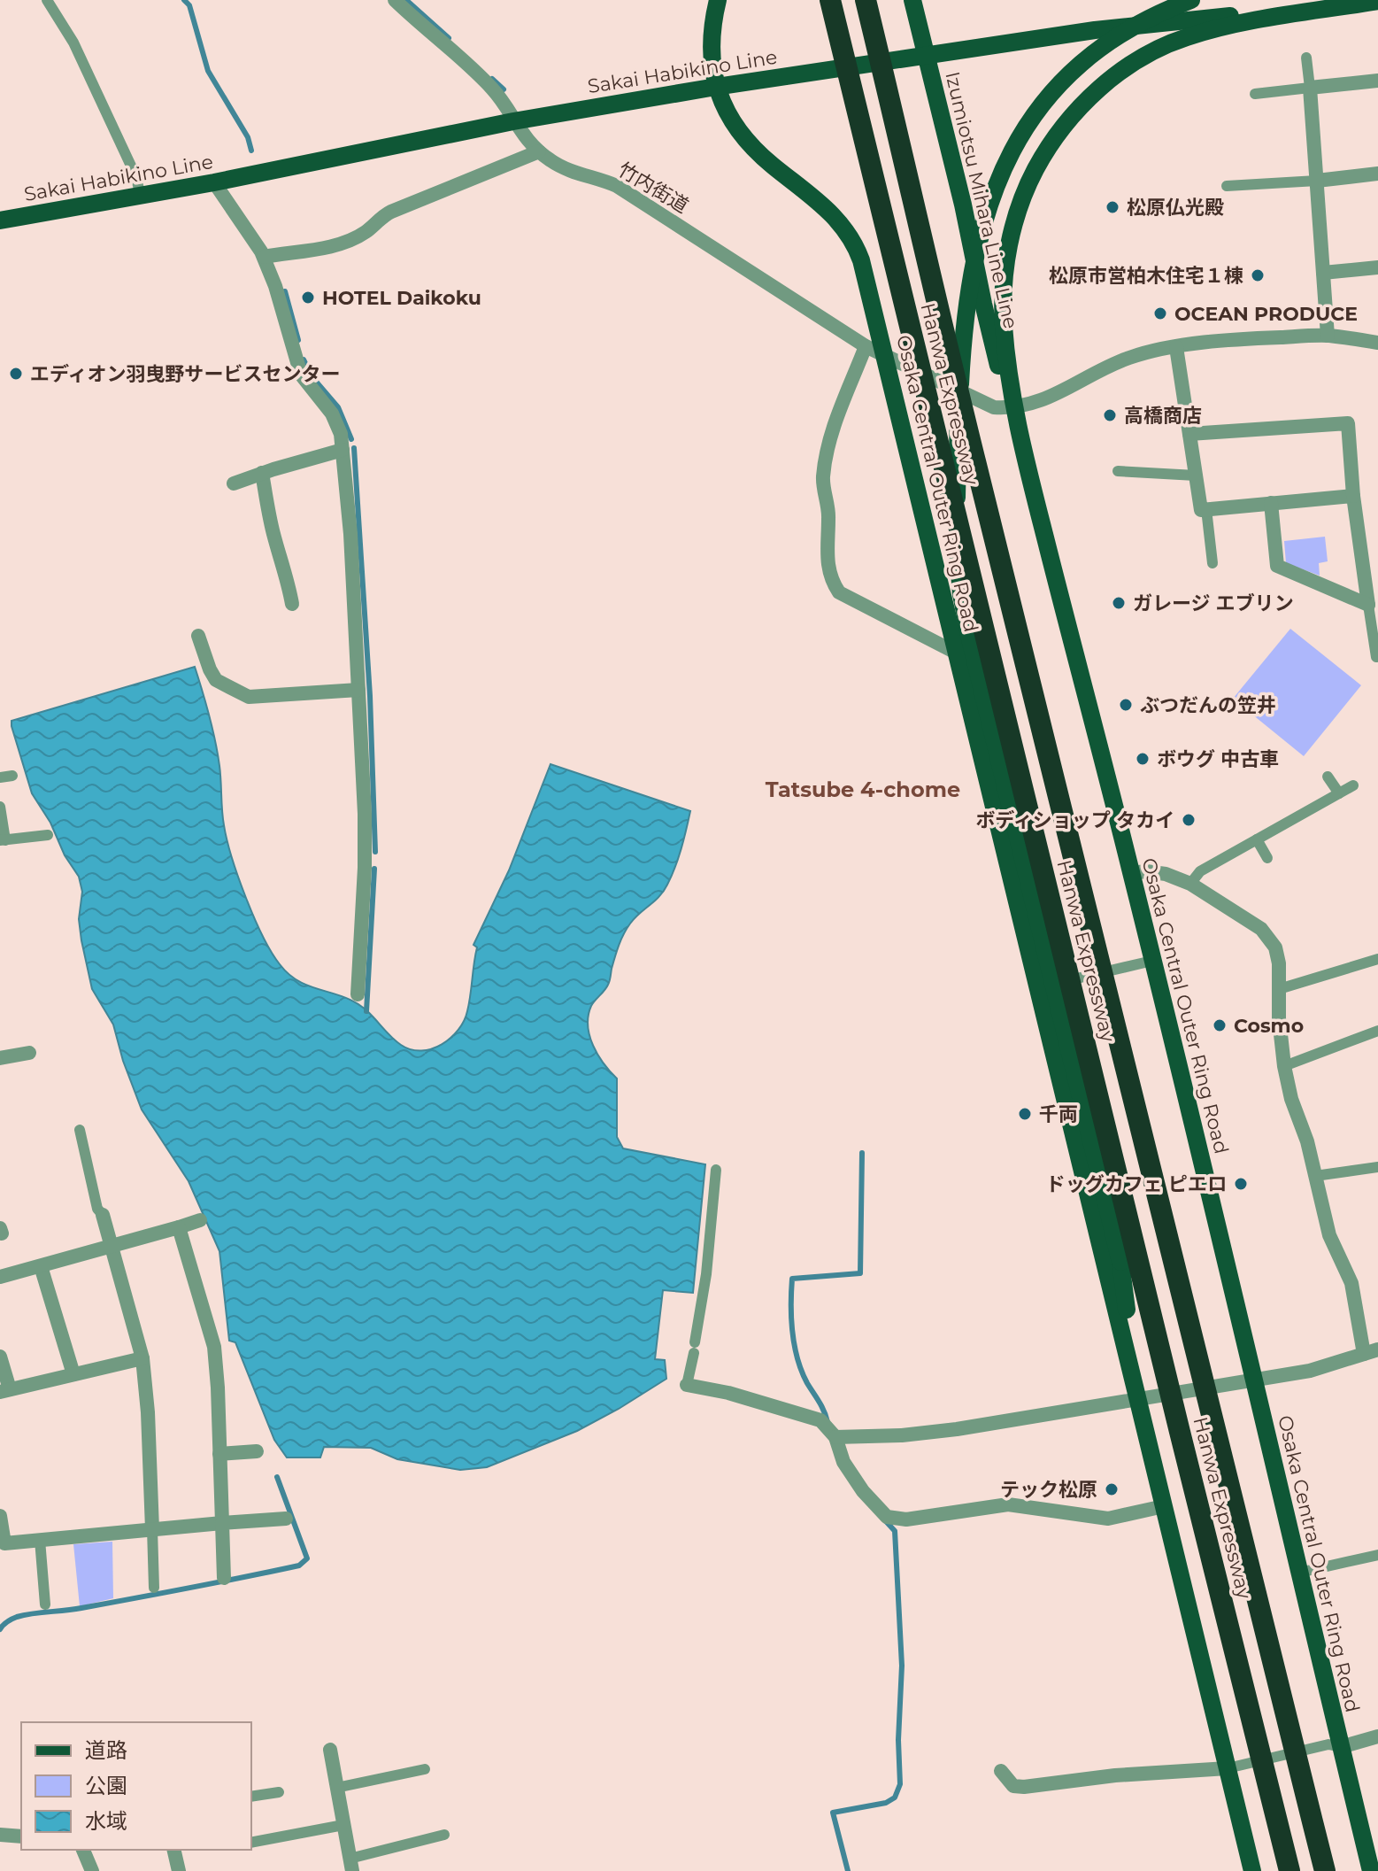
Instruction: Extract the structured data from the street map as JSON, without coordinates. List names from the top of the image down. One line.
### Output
{"streets":{"highway":["Hanwa Expressway"],"main road":["Sakai Habikino Line","Izumiotsu Mihara Line Line","Osaka Central Outer Ring Road"],"street":["竹内街道"]},"crossings":[["Sakai Habikino Line","竹内街道"],["Sakai Habikino Line","Izumiotsu Mihara Line Line"],["Sakai Habikino Line","Osaka Central Outer Ring Road"],["竹内街道","Izumiotsu Mihara Line Line"],["竹内街道","Osaka Central Outer Ring Road"],["Izumiotsu Mihara Line Line","Osaka Central Outer Ring Road"]],"districts":["Tatsube 4-chome"],"places":["松原仏光殿","松原市営柏木住宅１棟","HOTEL Daikoku","OCEAN PRODUCE","エディオン羽曳野サービスセンター","高橋商店","ガレージ エブリン","ぶつだんの笠井","ボウグ 中古車","ボディショップ タカイ","Cosmo","千両","ドッグカフェ ピエロ","テック松原"],"legend":["道路","公園","水域"]}
